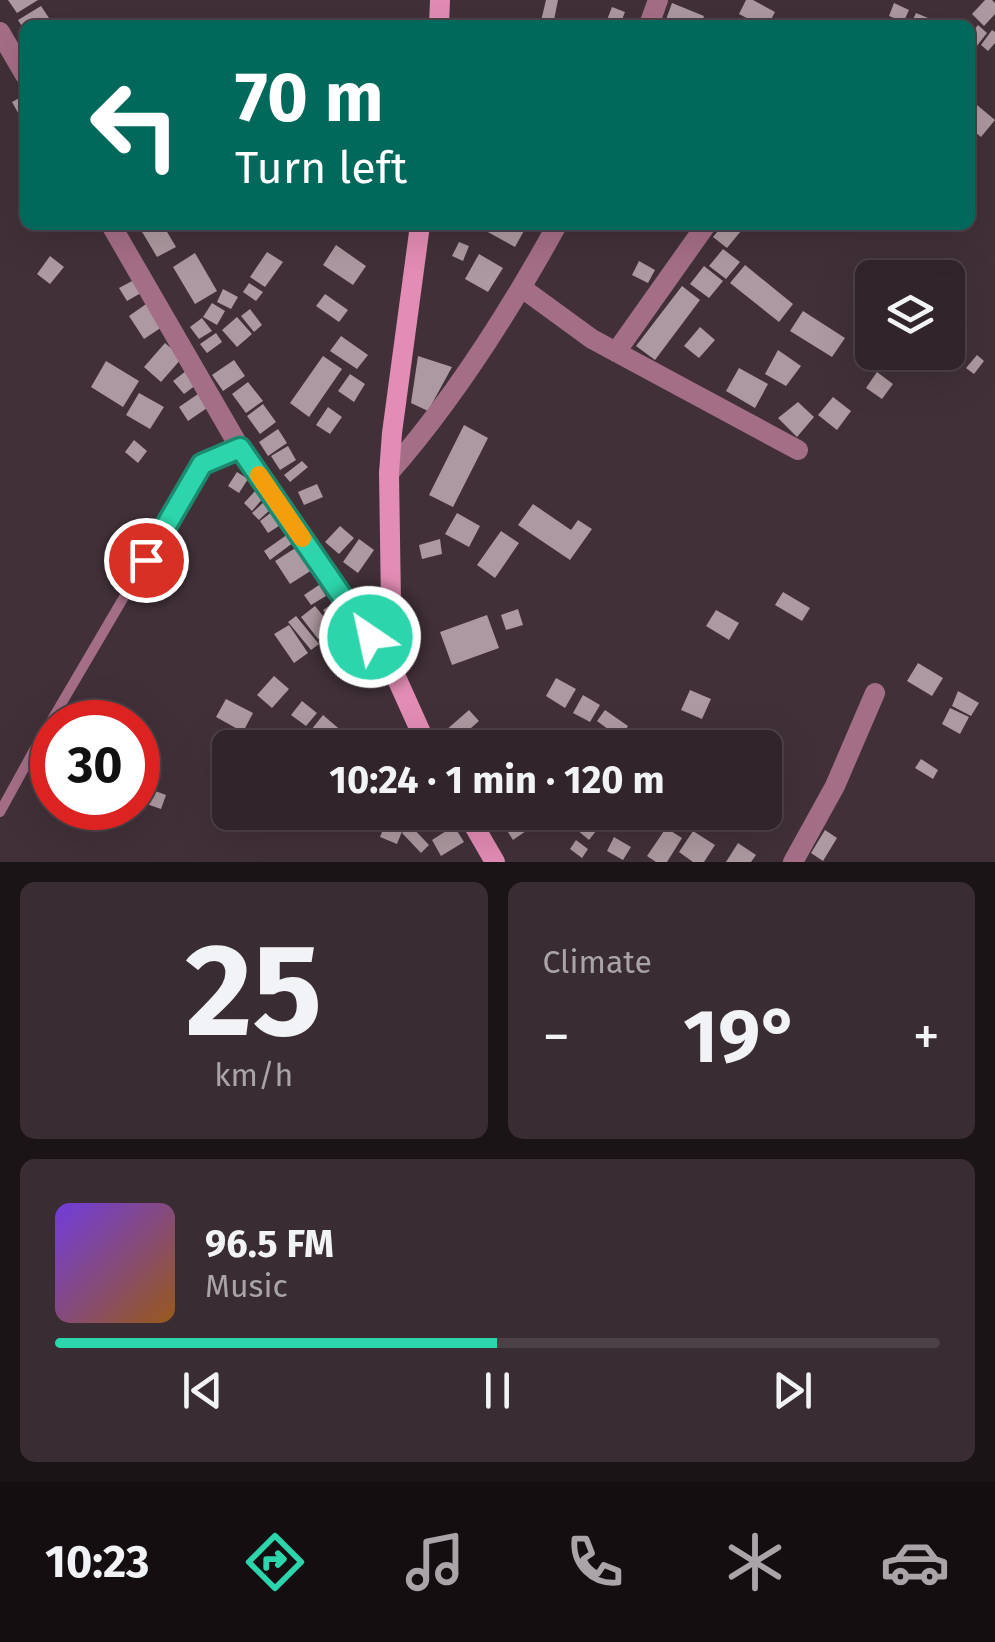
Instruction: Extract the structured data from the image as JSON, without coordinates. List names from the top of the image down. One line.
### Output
{"page":{"turn":["70 m","Turn left"],"limit":"30","trip":"10:24 · 1 min · 120 m","tile":[["25","km/h"],"Climate"],"heat":["−","19°","+"],"song":["96.5 FM","Music"],"tabs":"10:23"}}
